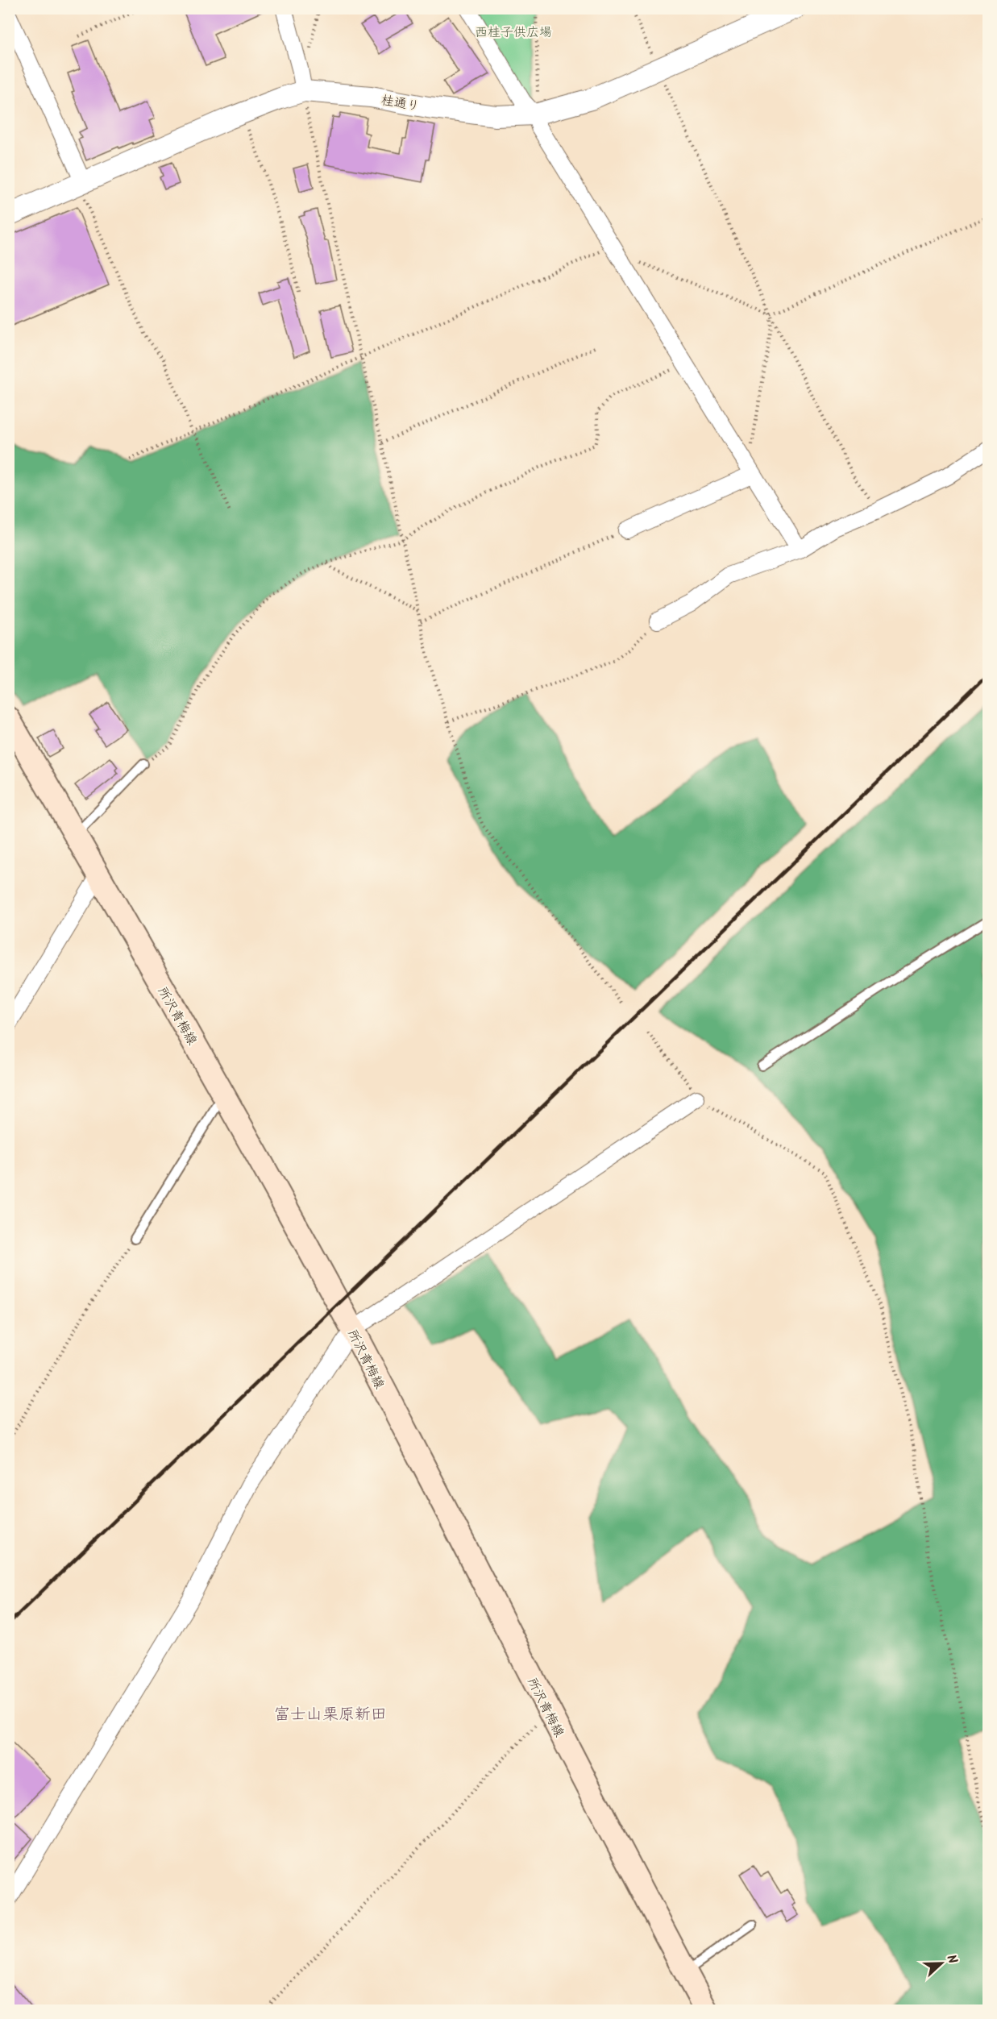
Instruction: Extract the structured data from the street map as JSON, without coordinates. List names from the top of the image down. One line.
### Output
{"streets":{"main road":["所沢青梅線"],"street":["桂通り"]},"districts":["富士山栗原新田"],"parks":["西桂子供広場"],"north":"right"}
